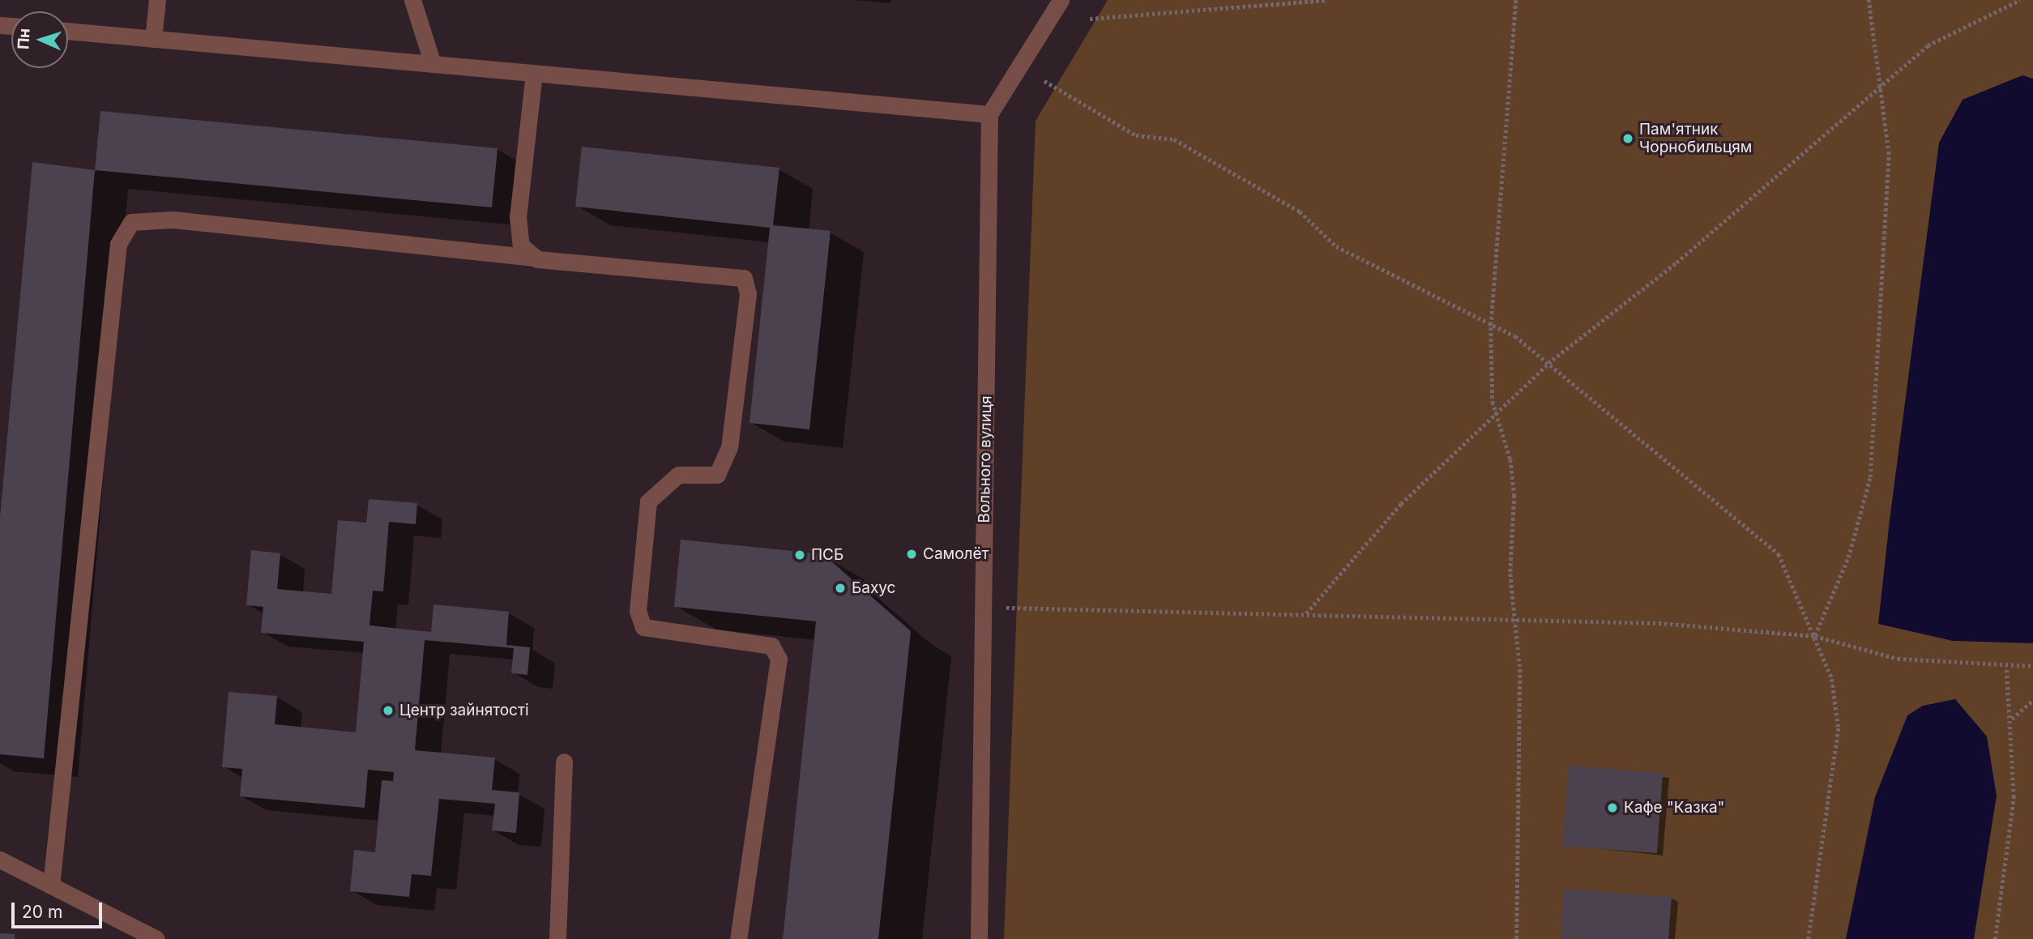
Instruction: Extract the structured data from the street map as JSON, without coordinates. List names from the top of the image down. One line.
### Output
{"streets":{"street":["Вольного вулиця"]},"places":["Пам'ятник Чорнобильцям","Самолёт","ПСБ","Бахус","Центр зайнятості","Кафе \"Казка\""],"scale_bar":"20 m","north":"left"}
